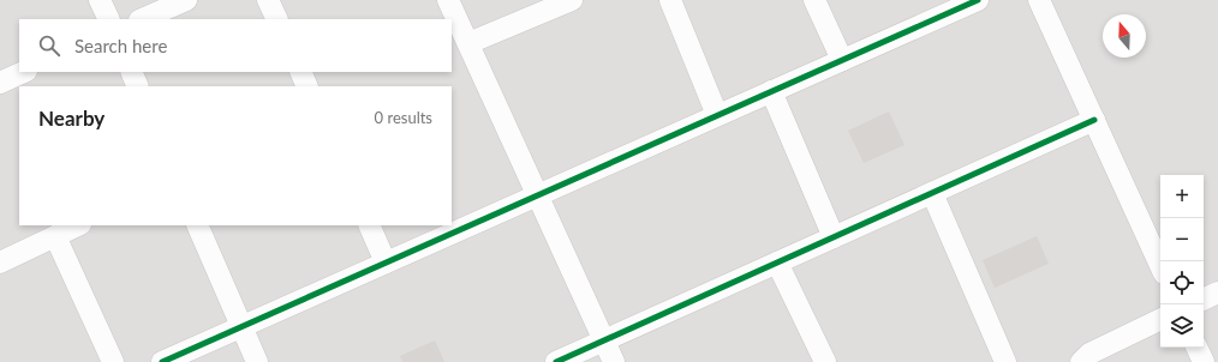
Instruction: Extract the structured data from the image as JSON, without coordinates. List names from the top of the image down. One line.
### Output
{"north":"top","page":{"search":"Search here","heading":["Nearby","0 results"],"map_buttons":["+","−"]}}
